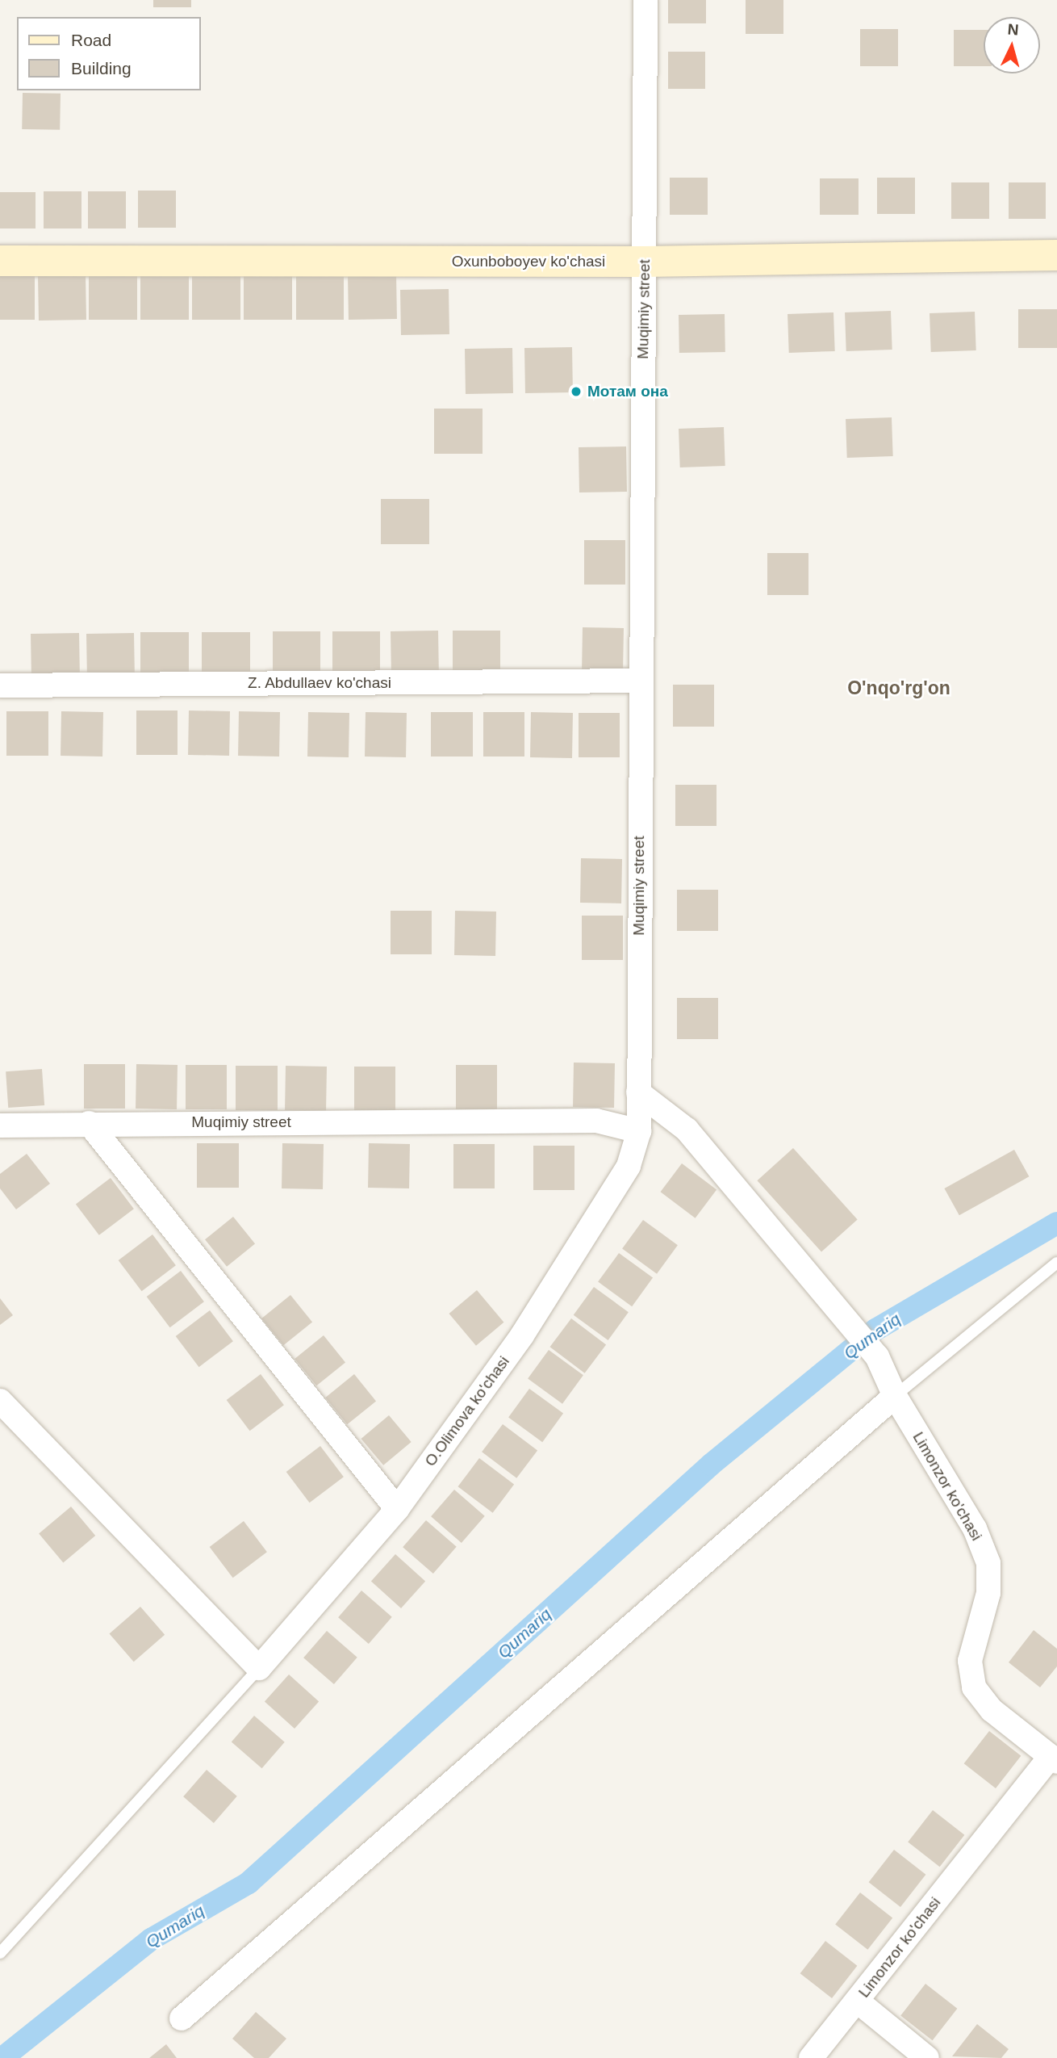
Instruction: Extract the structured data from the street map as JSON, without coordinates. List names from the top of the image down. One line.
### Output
{"streets":{"main road":["Oxunboboyev ko'chasi"],"street":["Muqimiy street","Z. Abdullaev ko'chasi","O.Olimova ko'chasi","Limonzor ko'chasi"]},"crossings":[["Oxunboboyev ko'chasi","Muqimiy street"],["Muqimiy street","Z. Abdullaev ko'chasi"],["Muqimiy street","O.Olimova ko'chasi"],["Muqimiy street","Limonzor ko'chasi"]],"districts":["O'nqo'rg'on"],"water":["Qumariq"],"places":["Мотам она"],"legend":["Road","Building"],"north":"top"}
